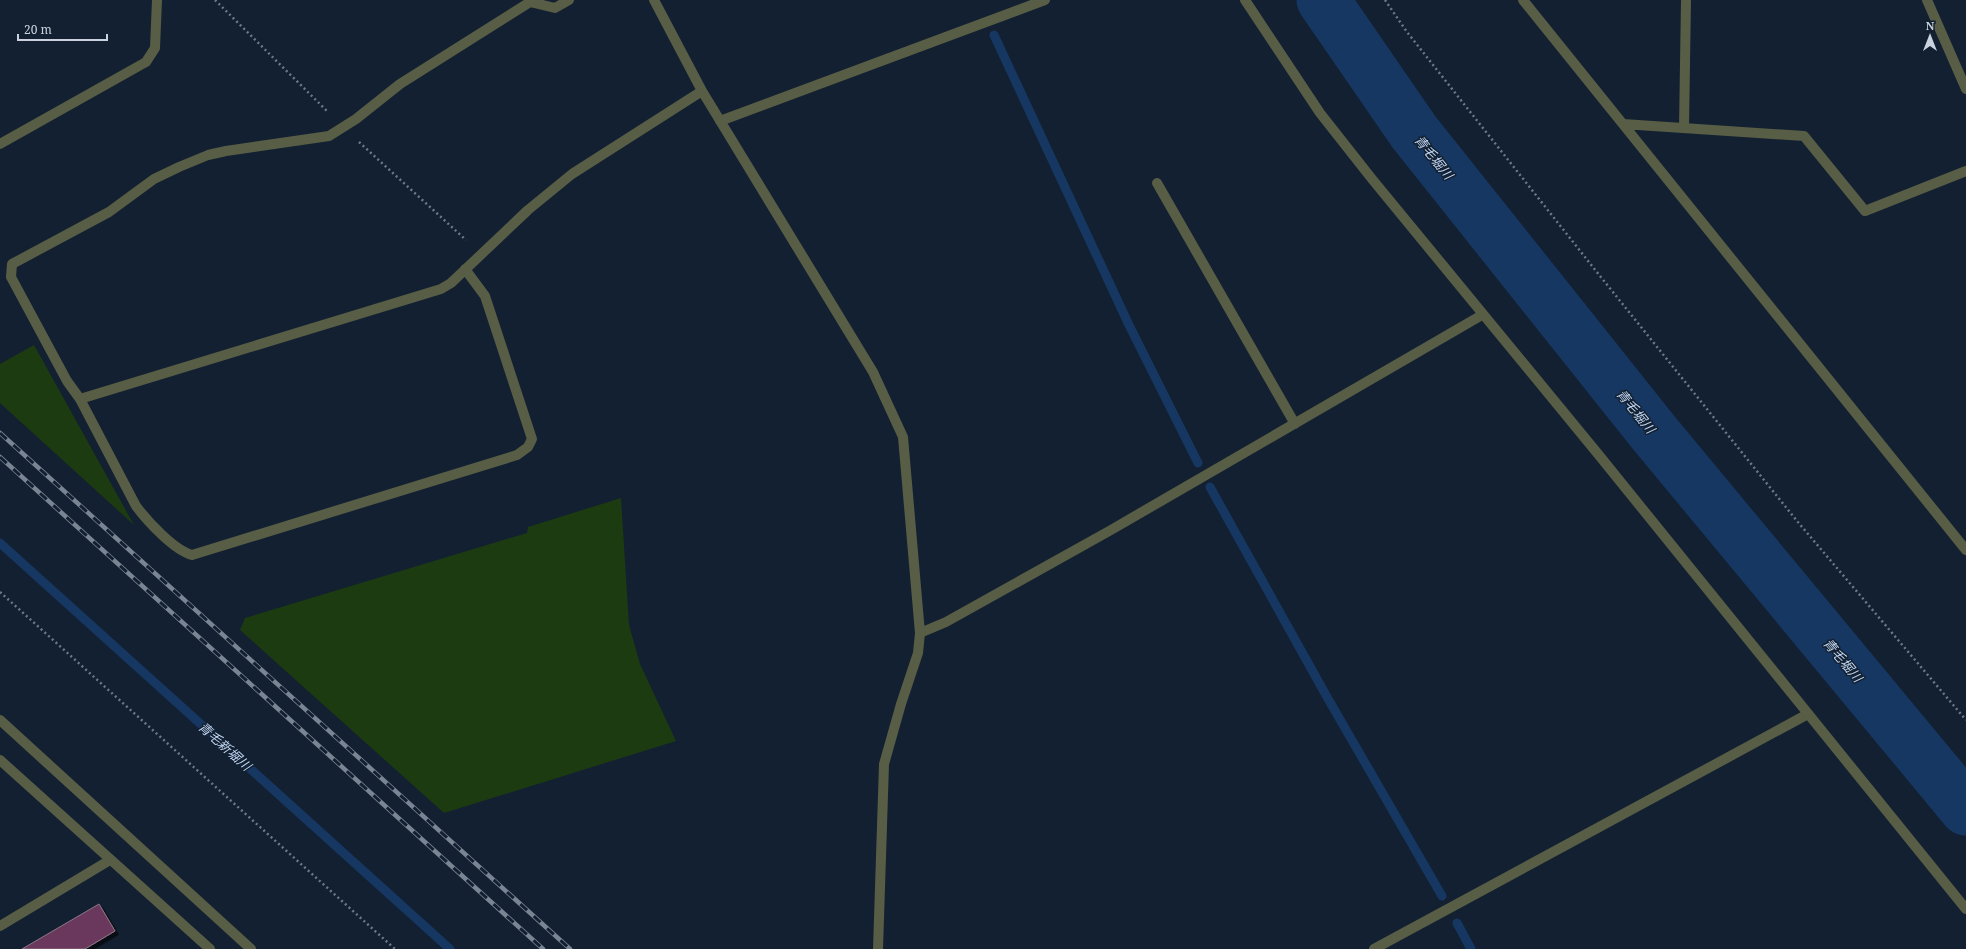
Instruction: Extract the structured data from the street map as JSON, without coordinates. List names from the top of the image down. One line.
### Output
{"water":["青毛堀川","青毛新堀川"],"scale_bar":"20 m","north":"top"}
